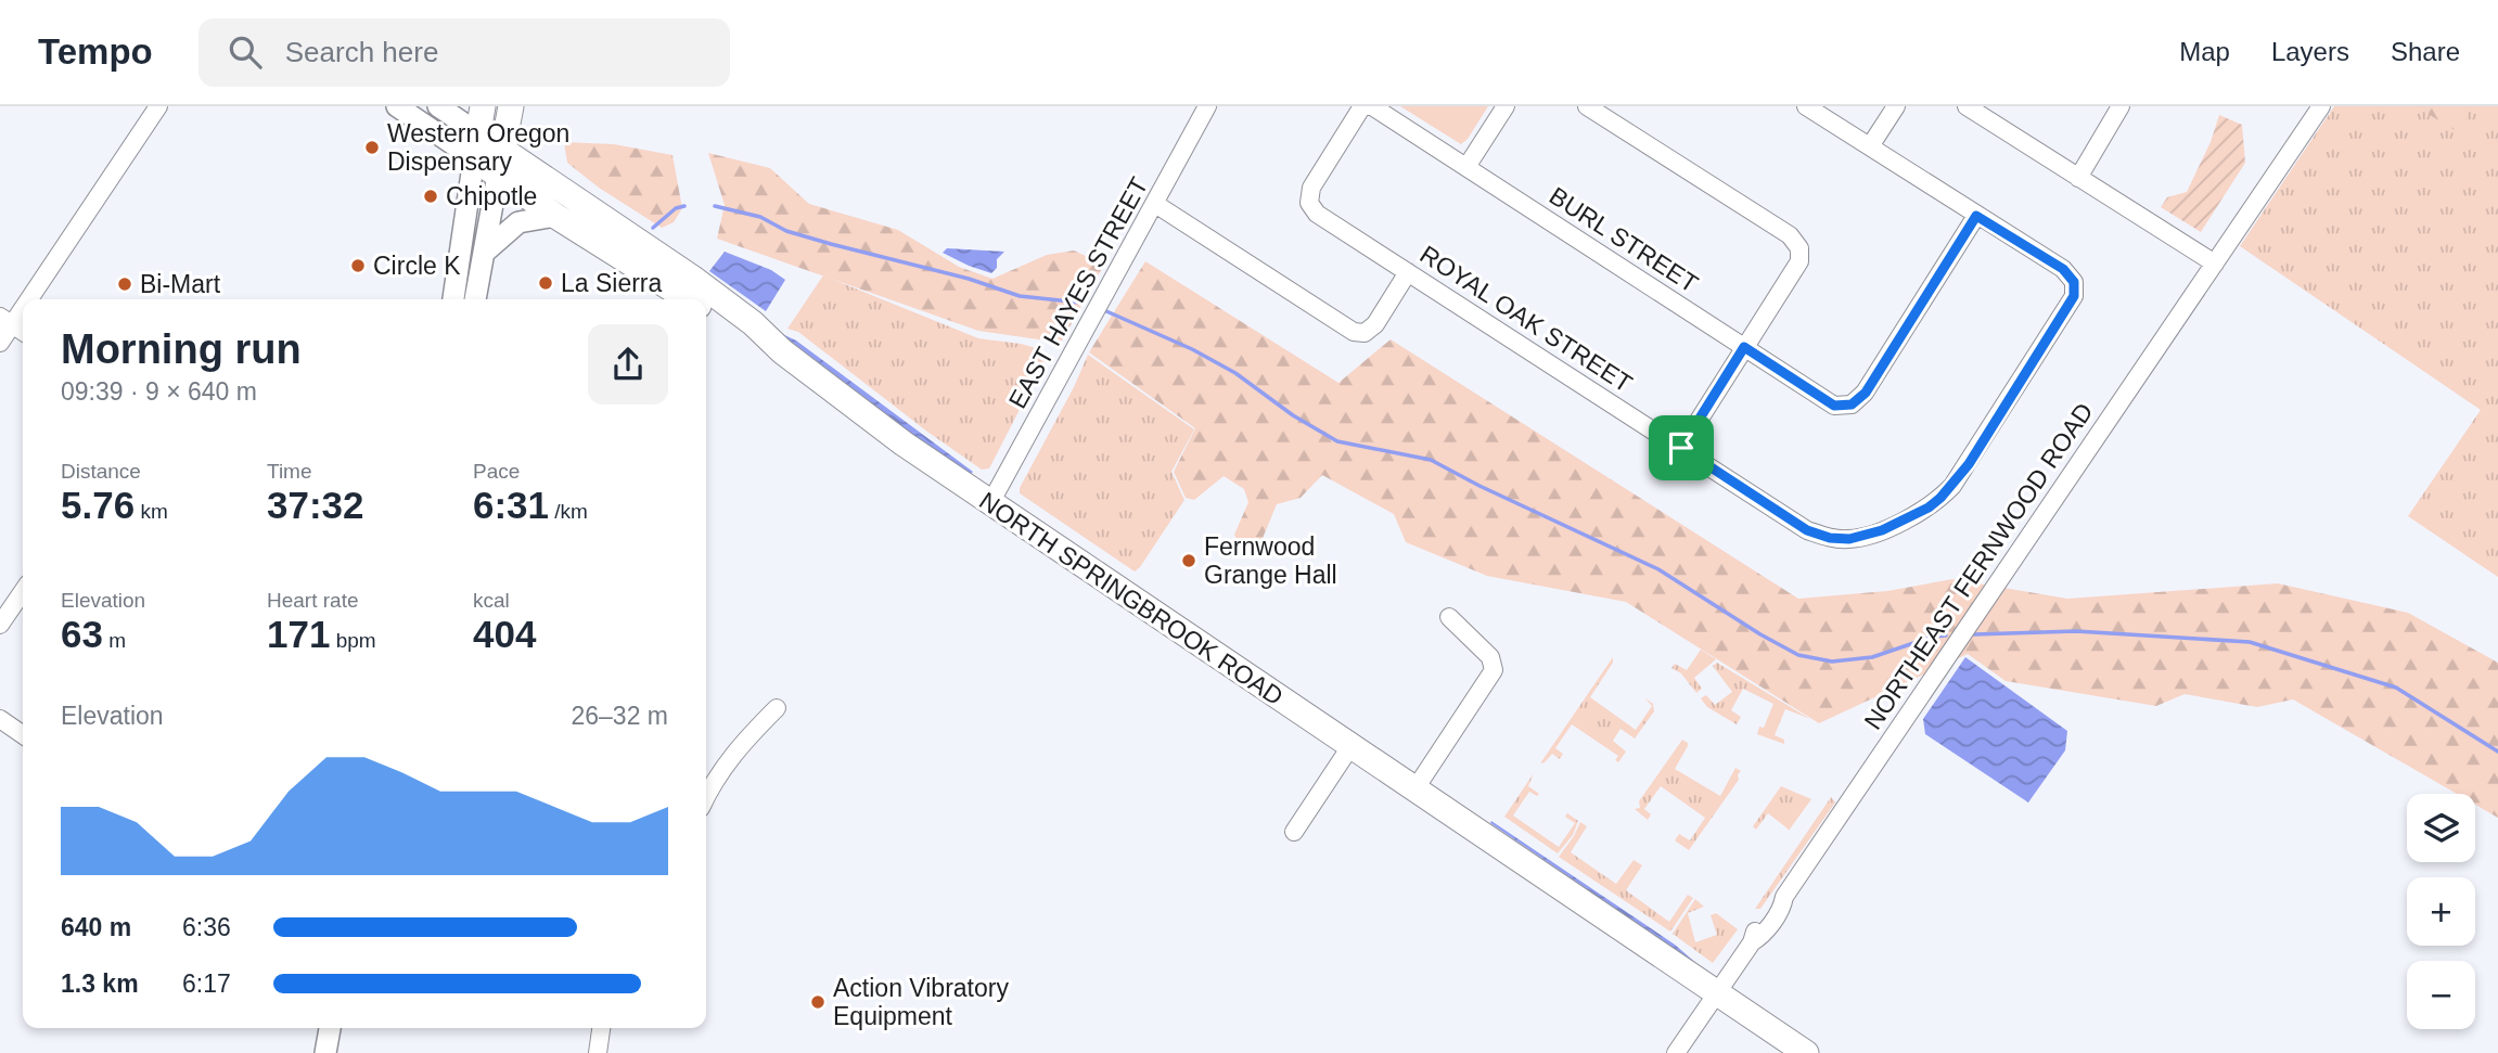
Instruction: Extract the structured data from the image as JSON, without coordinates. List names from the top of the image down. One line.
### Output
{"streets":{"highway":["NORTH SPRINGBROOK ROAD"],"street":["BURL STREET","EAST HAYES STREET","ROYAL OAK STREET","NORTHEAST FERNWOOD ROAD"]},"crossings":[["BURL STREET","ROYAL OAK STREET"],["EAST HAYES STREET","NORTH SPRINGBROOK ROAD"],["NORTHEAST FERNWOOD ROAD","NORTH SPRINGBROOK ROAD"]],"places":["Western Oregon Dispensary","Chipotle","Circle K","La Sierra","Bi-Mart","Fernwood Grange Hall","Action Vibratory Equipment"],"page":{"header":"Tempo","search":"Search here","nav":["Map","Layers","Share"],"heading":["Morning run","09:39 · 9 × 640 m"],"stats":[["Distance","5.76 km"],["Time","37:32"],["Pace","6:31 /km"],["Elevation","63 m"],["Heart rate","171 bpm"],["kcal","404"]],"chart":["Elevation","26–32 m"],"map_buttons":["+","−"],"list":[{"name":"640 m","note":"6:36"},{"name":"1.3 km","note":"6:17"}]}}
